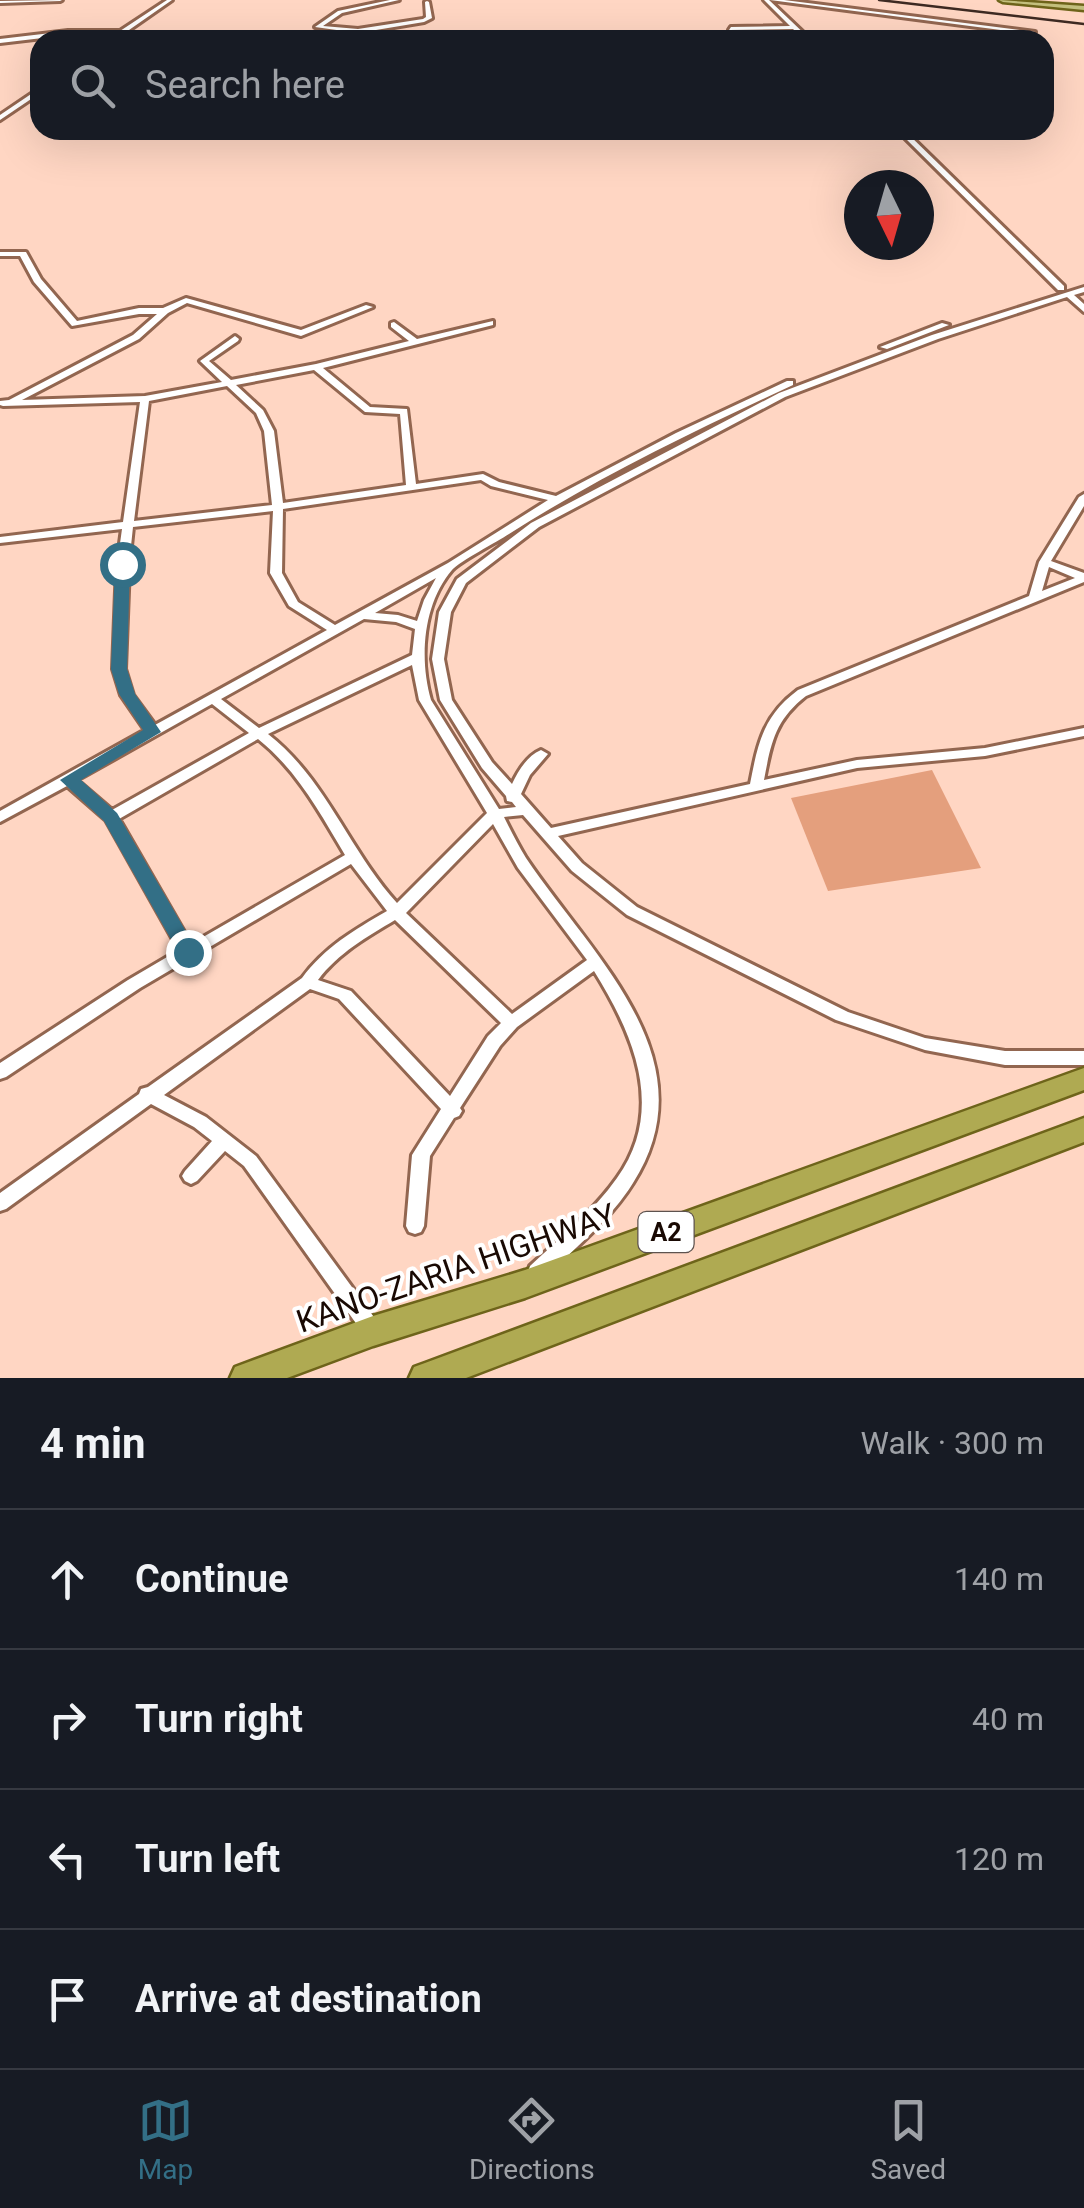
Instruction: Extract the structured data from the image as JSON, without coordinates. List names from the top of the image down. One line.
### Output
{"streets":{"highway":["A2","KANO-ZARIA HIGHWAY"]},"north":"bottom","page":{"search":"Search here","heading":["4 min","Walk · 300 m"],"list":[["Continue","140 m"],["Turn right","40 m"],["Turn left","120 m"],"Arrive at destination"],"nav":["Map","Directions","Saved"]}}
